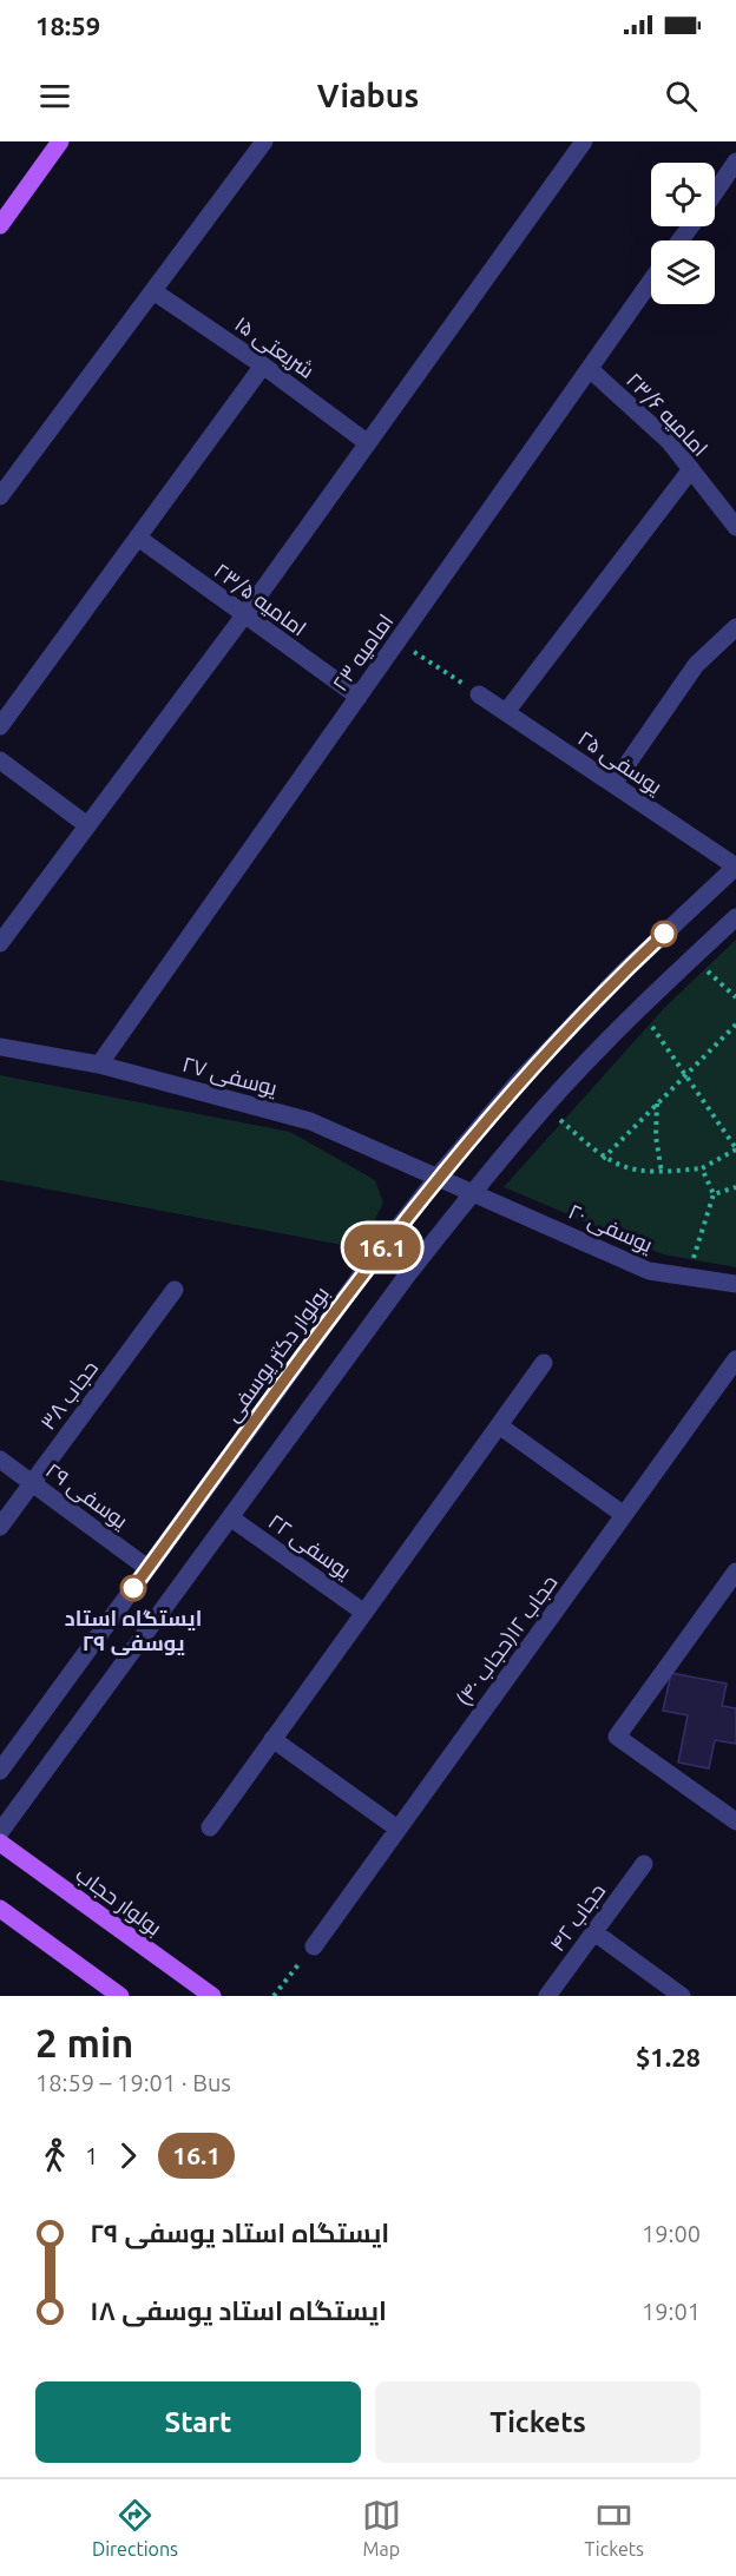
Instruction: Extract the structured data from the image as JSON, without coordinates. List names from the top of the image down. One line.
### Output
{"streets":{"main road":["بولوار حجاب"],"street":["شریعتی ۱۵","امامیه ۲۳/۶","امامیه ۲۳/۵","امامیه ۲۳","یوسفی ۲۵","یوسفی ۲۷","یوسفی ۲۰","بولوار دکتر یوسفی","حجاب ۳۸","یوسفی ۲۹","یوسفی ۲۲","حجاب ۱۲(حجاب ۴۰)","حجاب ۴۲"]},"crossings":[["امامیه ۲۳/۶","امامیه ۲۳"],["امامیه ۲۳/۵","امامیه ۲۳"],["امامیه ۲۳","یوسفی ۲۷"],["یوسفی ۲۵","بولوار دکتر یوسفی"],["یوسفی ۲۷","یوسفی ۲۰"],["یوسفی ۲۷","بولوار دکتر یوسفی"],["بولوار دکتر یوسفی","یوسفی ۲۹"],["حجاب ۳۸","یوسفی ۲۹"]],"places":["ایستگاه استاد یوسفی ۲۹"],"lines":["bus line 16.1"],"page":{"status":"18:59","header":"Viabus","on_map":"16.1","heading":["2 min","18:59 – 19:01 · Bus","$1.28"],"legs":["1","16.1"],"list":[{"name":"ایستگاه استاد یوسفی ۲۹","value":"19:00"},{"name":"ایستگاه استاد یوسفی ۱۸","value":"19:01"}],"buttons":["Start","Tickets"],"tabs":["Directions","Map","Tickets"]}}
